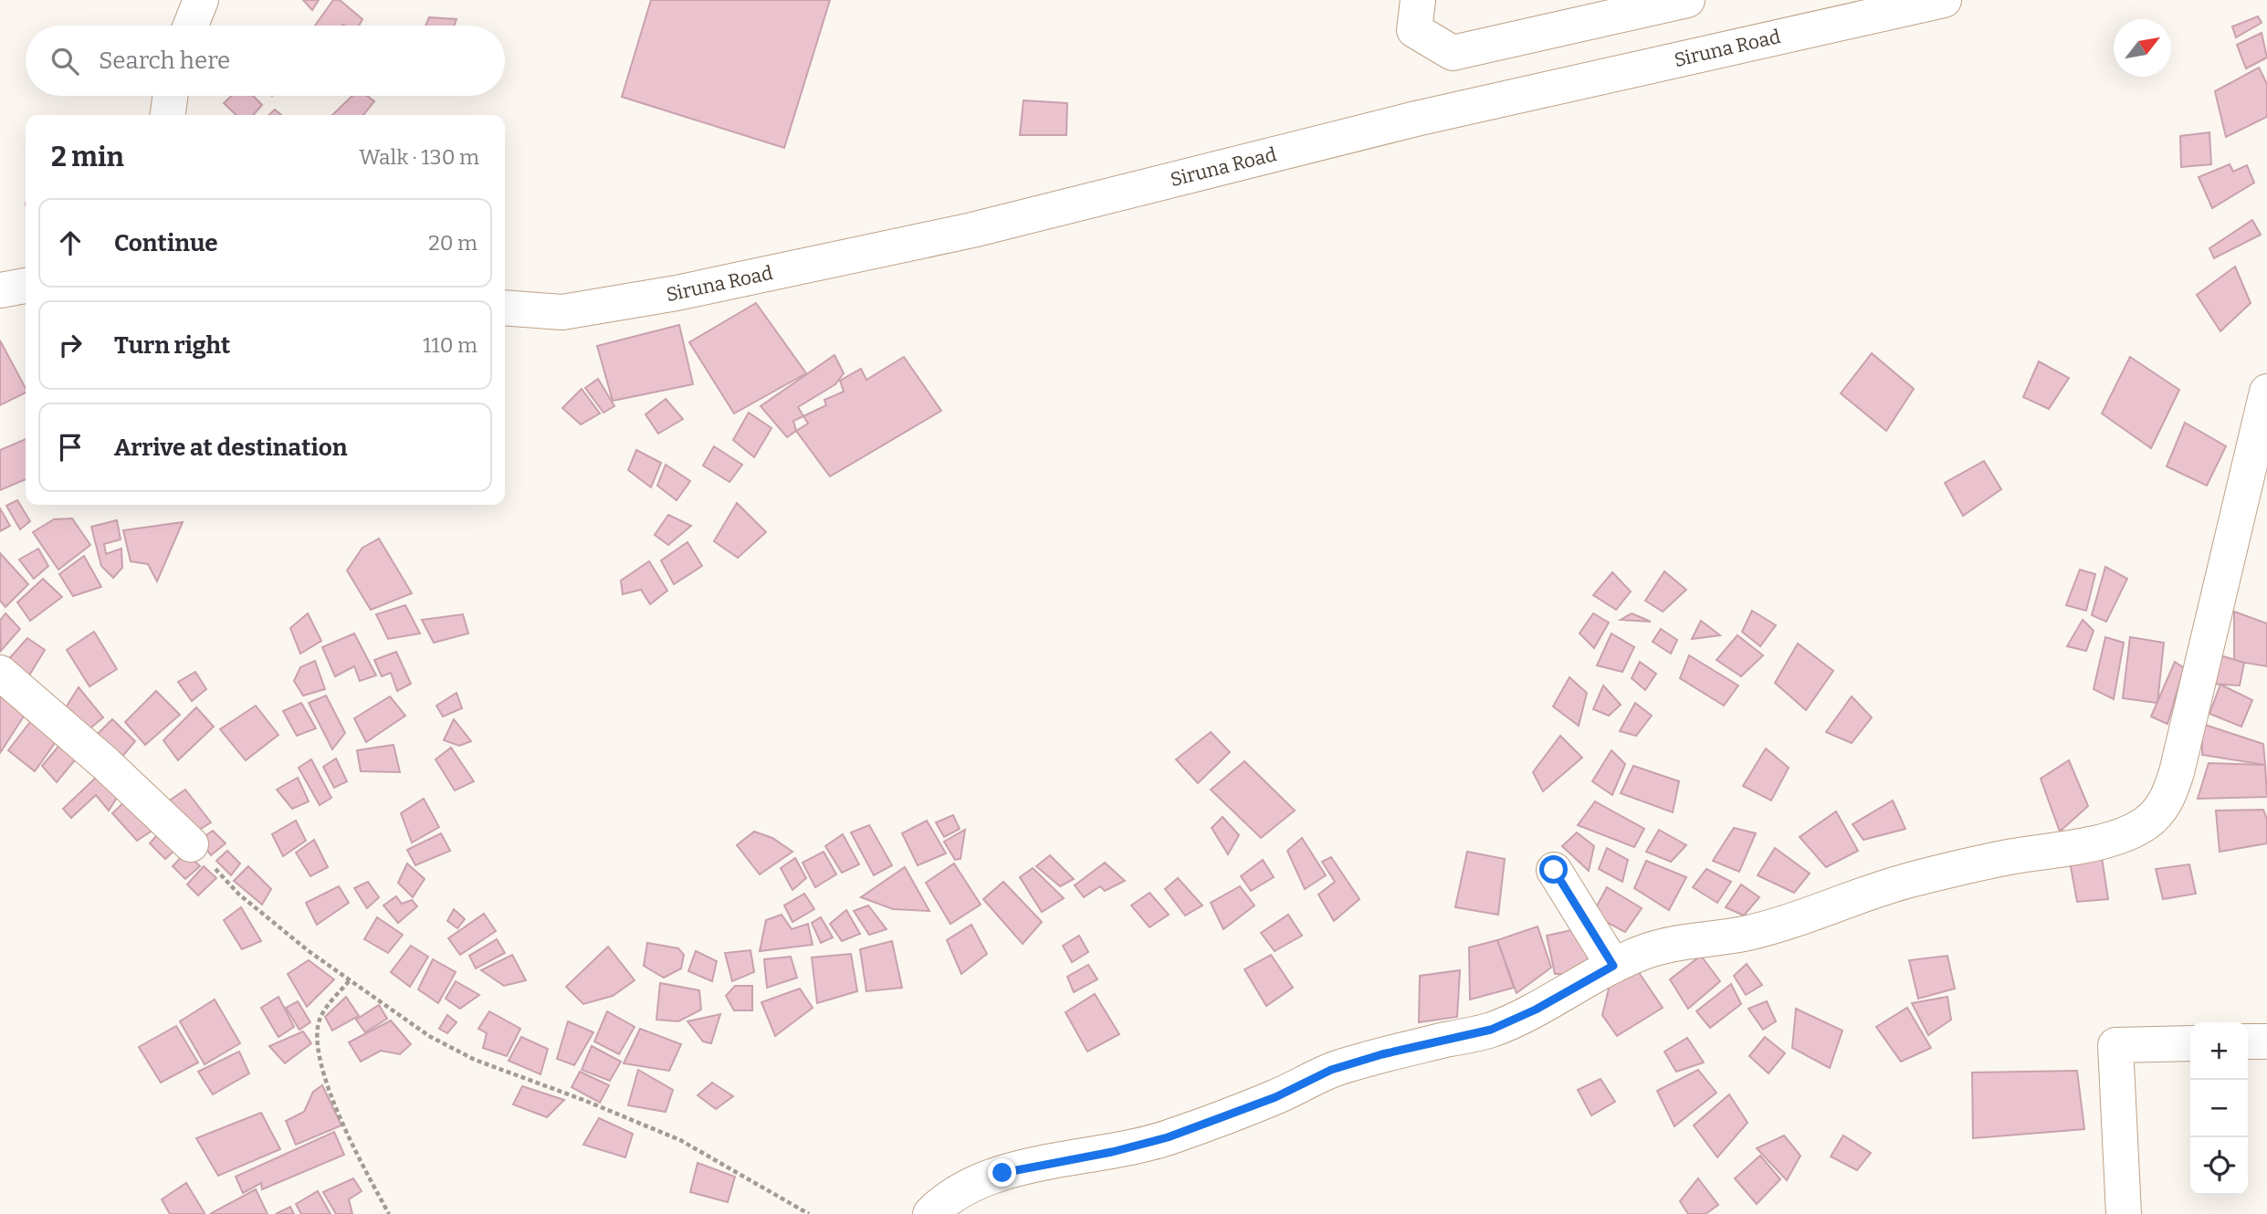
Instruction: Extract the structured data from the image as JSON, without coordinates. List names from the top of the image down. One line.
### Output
{"streets":{"street":["Siruna Road"]},"north":"top right","page":{"search":"Search here","heading":["2 min","Walk · 130 m"],"list":[["Continue","20 m"],["Turn right","110 m"],"Arrive at destination"],"map_buttons":["+","−"]}}
